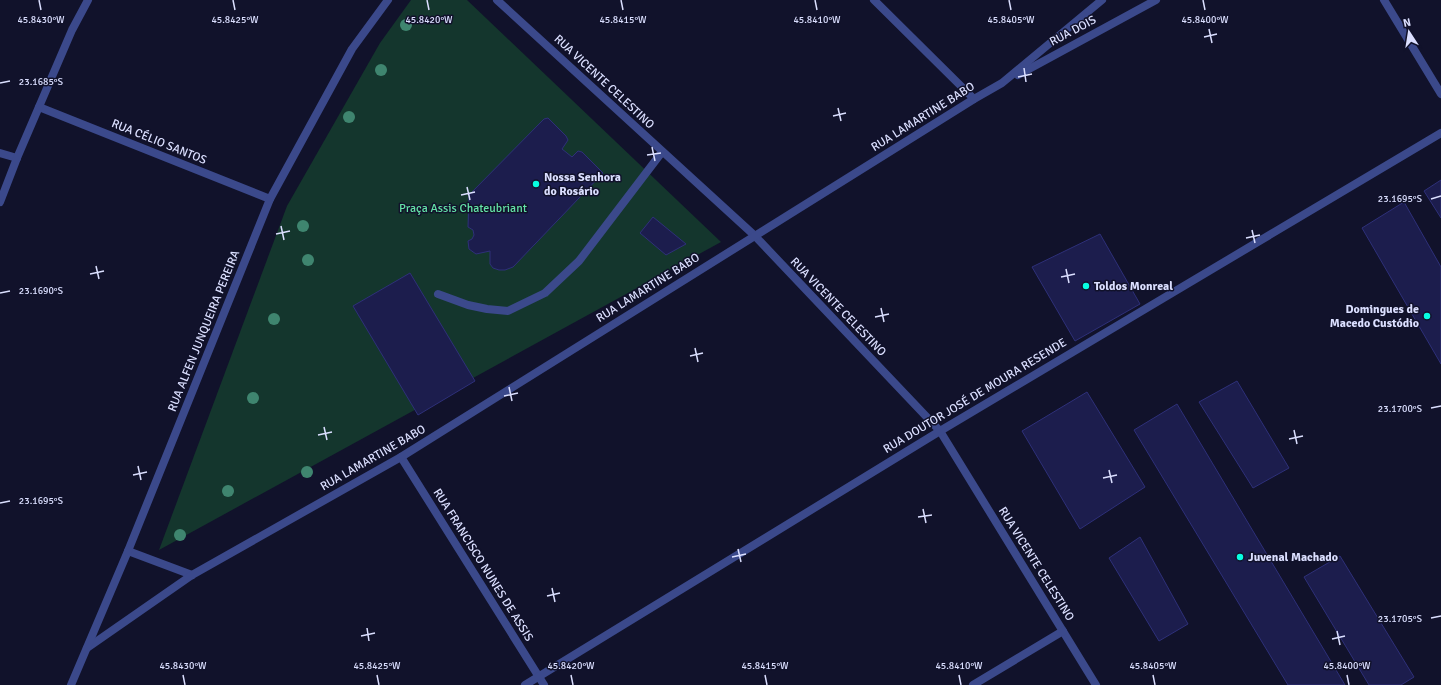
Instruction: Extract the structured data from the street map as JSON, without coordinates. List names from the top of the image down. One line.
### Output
{"streets":{"street":["RUA DOIS","RUA VICENTE CELESTINO","RUA LAMARTINE BABO","RUA CÉLIO SANTOS","RUA ALFEN JUNQUEIRA PEREIRA","RUA DOUTOR JOSÉ DE MOURA RESENDE","RUA FRANCISCO NUNES DE ASSIS"]},"crossings":[["RUA DOIS","RUA LAMARTINE BABO"],["RUA VICENTE CELESTINO","RUA LAMARTINE BABO"],["RUA VICENTE CELESTINO","RUA DOUTOR JOSÉ DE MOURA RESENDE"],["RUA LAMARTINE BABO","RUA ALFEN JUNQUEIRA PEREIRA"],["RUA LAMARTINE BABO","RUA FRANCISCO NUNES DE ASSIS"],["RUA CÉLIO SANTOS","RUA ALFEN JUNQUEIRA PEREIRA"],["RUA DOUTOR JOSÉ DE MOURA RESENDE","RUA FRANCISCO NUNES DE ASSIS"]],"parks":["Praça Assis Chateubriant"],"places":["Nossa Senhora do Rosário","Toldos Monreal","Domingues de Macedo Custódio","Juvenal Machado"],"north":"top","coordinates":["45.8430°W","45.8425°W","45.8420°W","45.8415°W","45.8410°W","45.8405°W","45.8400°W","23.1685°S","23.1695°S","23.1690°S","23.1700°S","23.1705°S"]}
